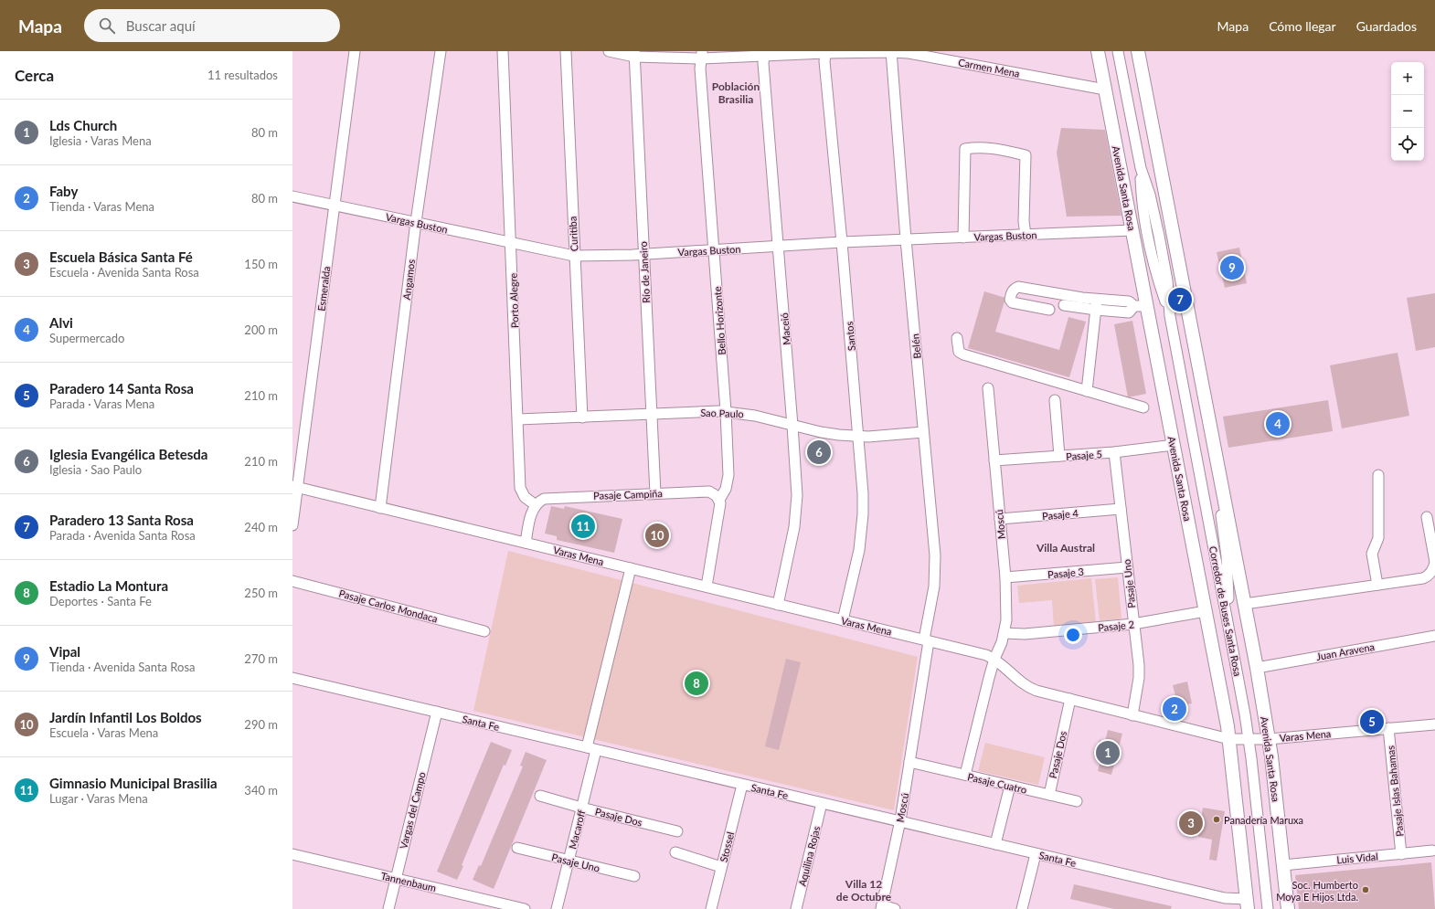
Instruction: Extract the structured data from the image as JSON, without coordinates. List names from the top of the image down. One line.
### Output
{"streets":{"main road":["Avenida Santa Rosa"],"street":["Carmen Mena","Vargas Buston","Curitiba","Río de Janeiro","Angamos","Esmeralda","Porto Alegre","Bello Horizonte","Maceió","Santos","Belén","Sao Paulo","Pasaje 5","Pasaje Campiña","Pasaje 4","Moscú","Varas Mena","Pasaje 3","Pasaje Uno","Pasaje Carlos Mondaca","Corredor de Buses Santa Rosa","Pasaje 2","Juan Aravena","Santa Fe","Pasaje Dos","Pasaje Cuatro","Pasaje Islas Bahamas","Vargas del Campo","Macaroff","Stossel","Aquilina Rojas","Luis Vidal","Tannenbaum"]},"crossings":[["Carmen Mena","Avenida Santa Rosa"],["Carmen Mena","Río de Janeiro"],["Carmen Mena","Bello Horizonte"],["Carmen Mena","Maceió"],["Carmen Mena","Santos"],["Carmen Mena","Belén"],["Avenida Santa Rosa","Vargas Buston"],["Avenida Santa Rosa","Pasaje 5"],["Avenida Santa Rosa","Varas Mena"],["Avenida Santa Rosa","Pasaje 2"],["Avenida Santa Rosa","Juan Aravena"],["Avenida Santa Rosa","Santa Fe"],["Avenida Santa Rosa","Luis Vidal"],["Vargas Buston","Curitiba"],["Vargas Buston","Río de Janeiro"],["Vargas Buston","Angamos"],["Vargas Buston","Esmeralda"],["Vargas Buston","Porto Alegre"],["Vargas Buston","Bello Horizonte"],["Vargas Buston","Maceió"],["Vargas Buston","Santos"],["Vargas Buston","Belén"],["Curitiba","Sao Paulo"],["Río de Janeiro","Sao Paulo"],["Río de Janeiro","Pasaje Campiña"],["Angamos","Varas Mena"],["Esmeralda","Varas Mena"],["Porto Alegre","Sao Paulo"],["Porto Alegre","Pasaje Campiña"],["Bello Horizonte","Sao Paulo"],["Bello Horizonte","Pasaje Campiña"],["Bello Horizonte","Varas Mena"],["Maceió","Sao Paulo"],["Maceió","Varas Mena"],["Santos","Sao Paulo"],["Santos","Varas Mena"],["Belén","Sao Paulo"],["Belén","Moscú"],["Belén","Varas Mena"],["Pasaje 5","Moscú"],["Pasaje 5","Pasaje Uno"],["Pasaje 4","Moscú"],["Pasaje 4","Pasaje Uno"],["Moscú","Varas Mena"],["Moscú","Pasaje 3"],["Moscú","Pasaje 2"],["Moscú","Santa Fe"],["Moscú","Pasaje Cuatro"],["Varas Mena","Pasaje Uno"],["Varas Mena","Corredor de Buses Santa Rosa"],["Varas Mena","Pasaje Dos"],["Varas Mena","Pasaje Islas Bahamas"],["Varas Mena","Macaroff"],["Pasaje 3","Pasaje Uno"],["Pasaje Uno","Pasaje 2"],["Pasaje Uno","Macaroff"],["Santa Fe","Vargas del Campo"],["Santa Fe","Macaroff"],["Santa Fe","Stossel"],["Santa Fe","Aquilina Rojas"],["Pasaje Dos","Pasaje Cuatro"],["Pasaje Dos","Macaroff"],["Pasaje Islas Bahamas","Luis Vidal"],["Vargas del Campo","Tannenbaum"]],"districts":["Población Brasilia","Villa Austral","Villa 12 de Octubre"],"places":["Panadería Maruxa","Soc. Humberto Moya E Hijos Ltda."],"page":{"header":"Mapa","search":"Buscar aquí","nav":["Mapa","Cómo llegar","Guardados"],"heading":["Cerca","11 resultados"],"map_buttons":["+","−"],"list":[{"mark":"1","name":"Lds Church","note":"Iglesia · Varas Mena","value":"80 m"},{"mark":"2","name":"Faby","note":"Tienda · Varas Mena","value":"80 m"},{"mark":"3","name":"Escuela Básica Santa Fé","note":"Escuela · Avenida Santa Rosa","value":"150 m"},{"mark":"4","name":"Alvi","note":"Supermercado","value":"200 m"},{"mark":"5","name":"Paradero 14 Santa Rosa","note":"Parada · Varas Mena","value":"210 m"},{"mark":"6","name":"Iglesia Evangélica Betesda","note":"Iglesia · Sao Paulo","value":"210 m"},{"mark":"7","name":"Paradero 13 Santa Rosa","note":"Parada · Avenida Santa Rosa","value":"240 m"},{"mark":"8","name":"Estadio La Montura","note":"Deportes · Santa Fe","value":"250 m"},{"mark":"9","name":"Vipal","note":"Tienda · Avenida Santa Rosa","value":"270 m"},{"mark":"10","name":"Jardín Infantil Los Boldos","note":"Escuela · Varas Mena","value":"290 m"},{"mark":"11","name":"Gimnasio Municipal Brasilia","note":"Lugar · Varas Mena","value":"340 m"}],"pins":["9","7","4","6","11","10","8","2","5","1","3"]}}
